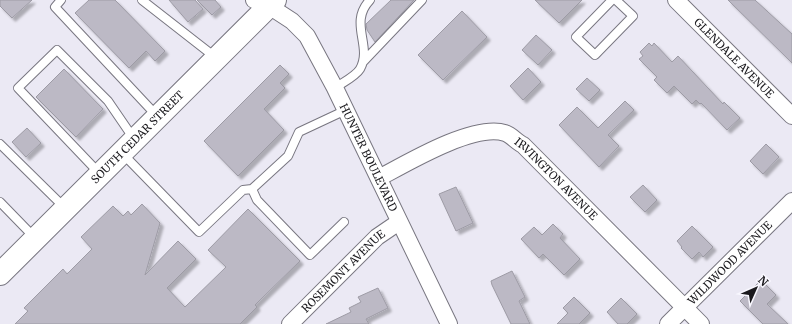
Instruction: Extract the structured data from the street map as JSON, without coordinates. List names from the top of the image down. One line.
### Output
{"streets":{"main road":["SOUTH CEDAR STREET"],"street":["GLENDALE AVENUE","HUNTER BOULEVARD","IRVINGTON AVENUE","WILDWOOD AVENUE","ROSEMONT AVENUE"]},"crossings":[["SOUTH CEDAR STREET","HUNTER BOULEVARD"],["HUNTER BOULEVARD","IRVINGTON AVENUE"],["HUNTER BOULEVARD","ROSEMONT AVENUE"],["IRVINGTON AVENUE","WILDWOOD AVENUE"]],"north":"top right"}
